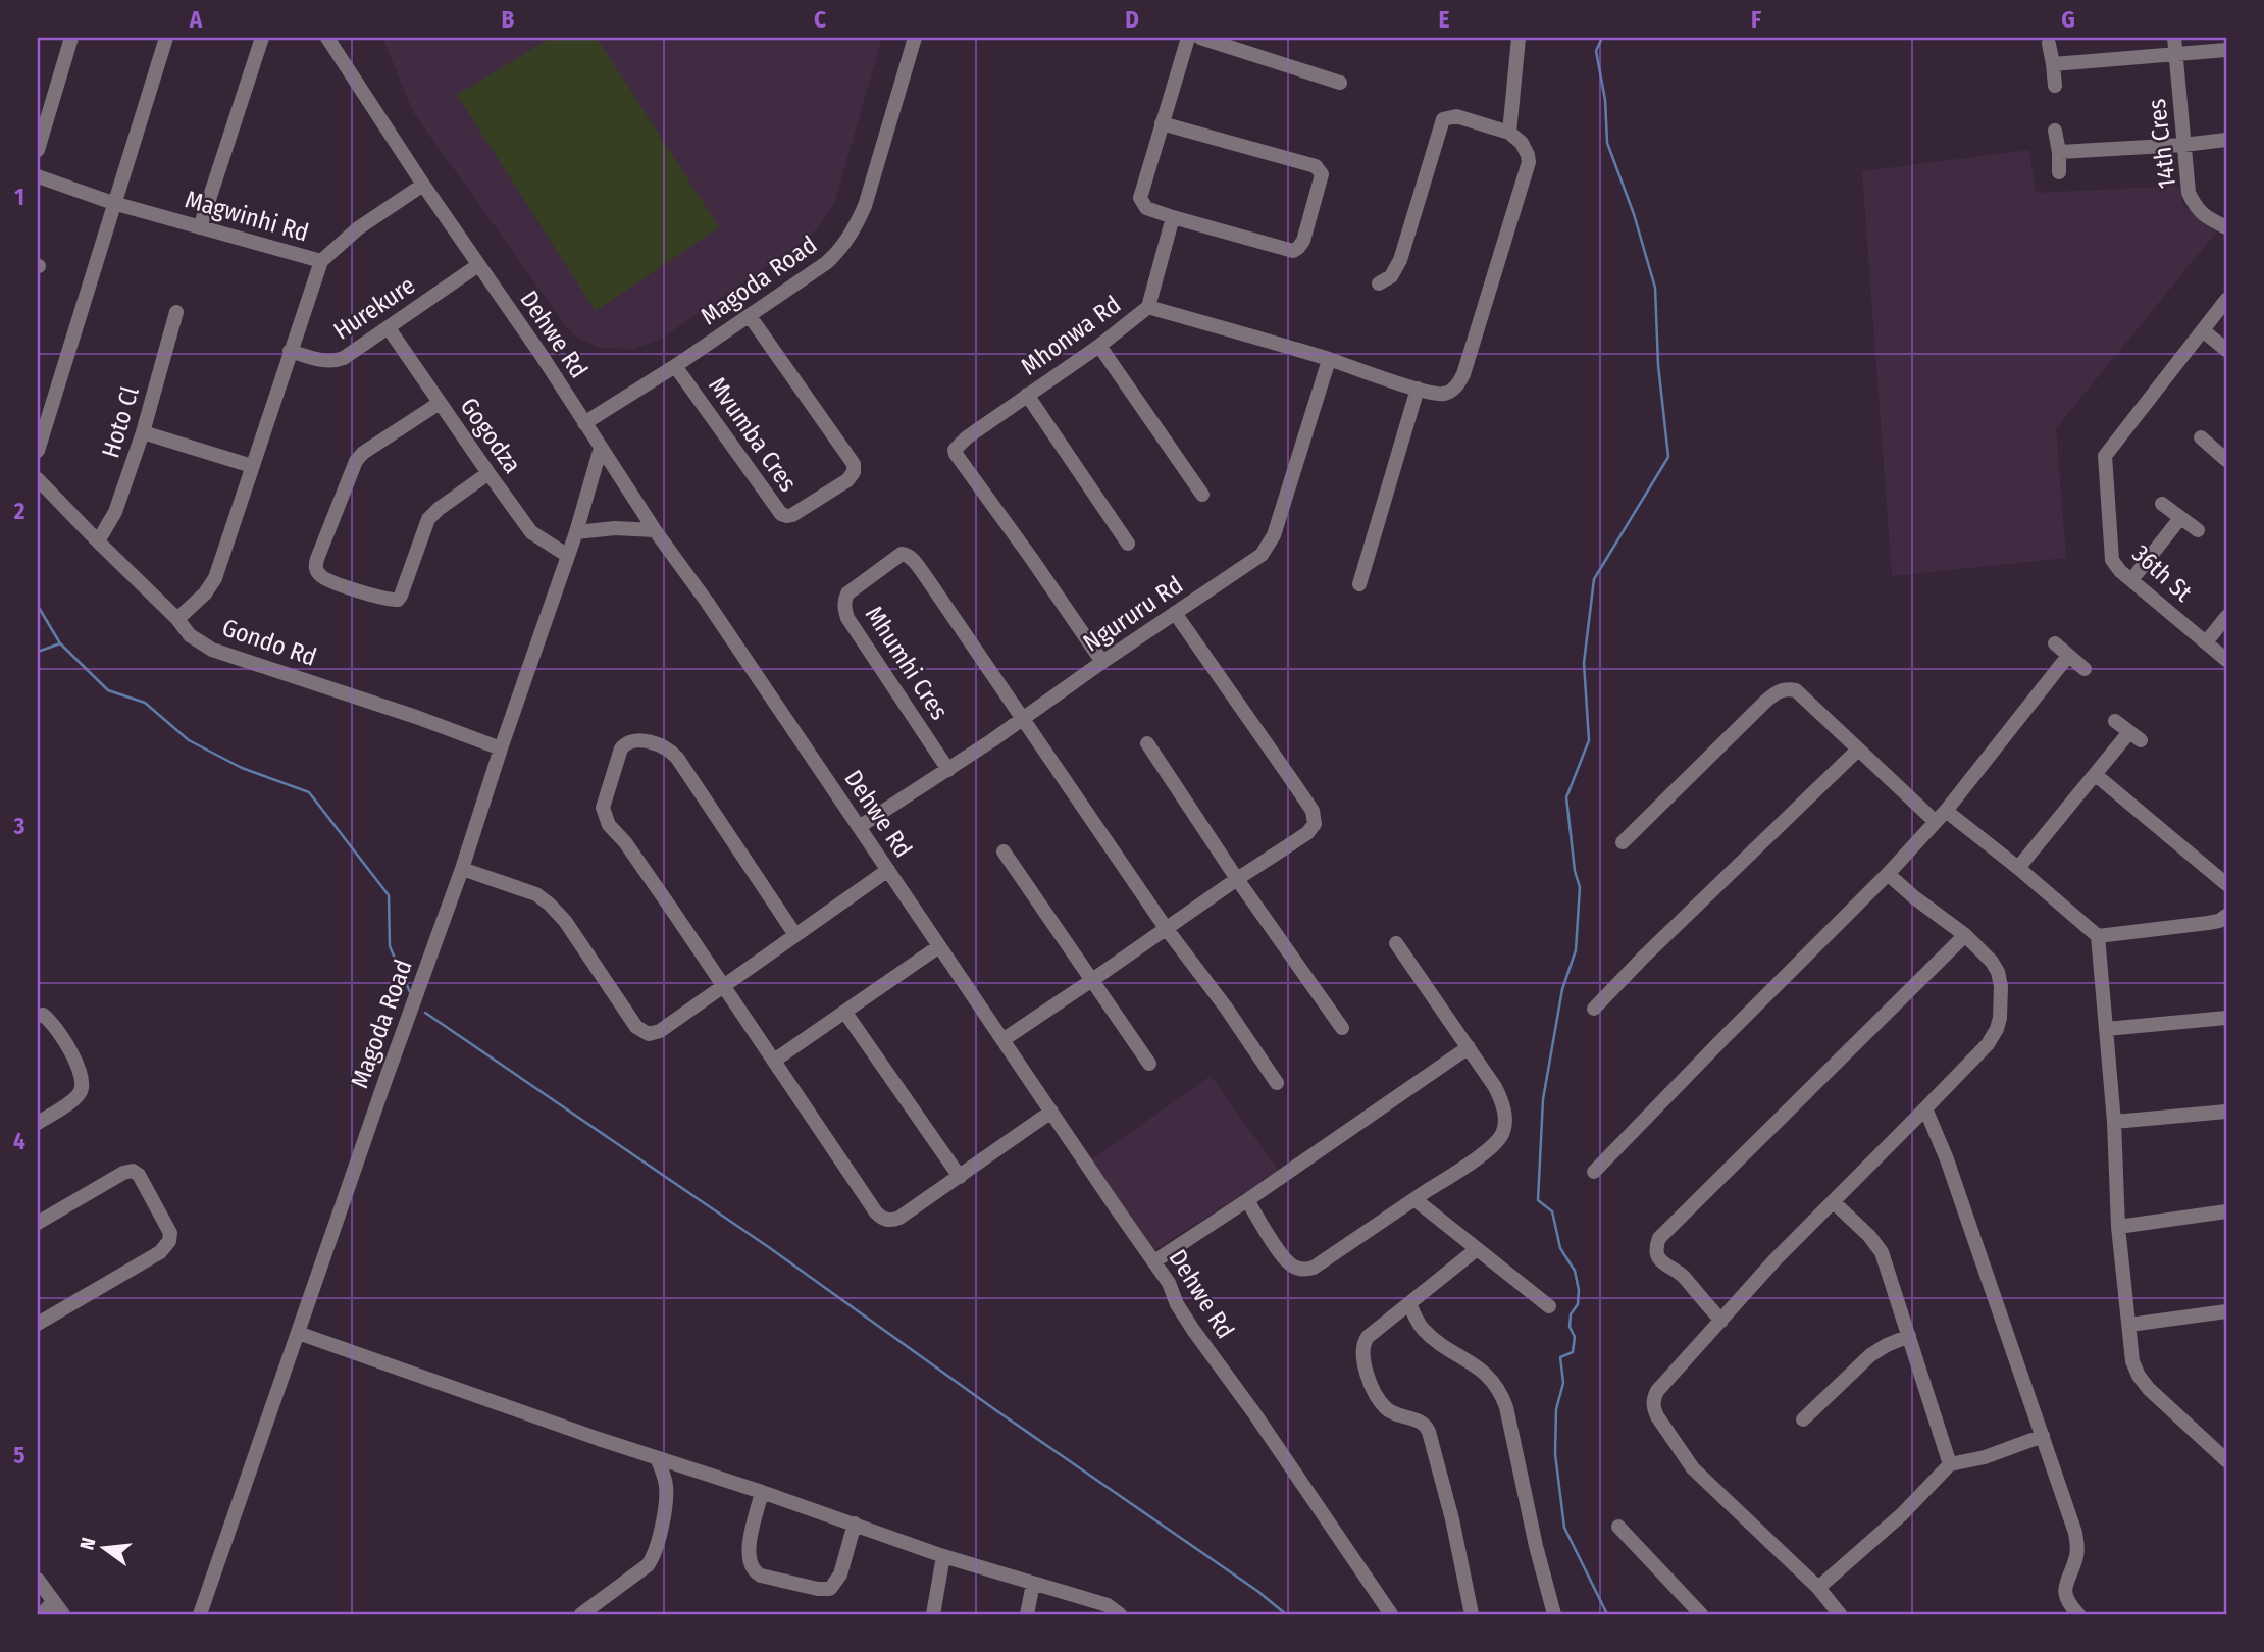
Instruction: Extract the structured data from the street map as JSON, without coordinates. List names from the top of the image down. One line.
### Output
{"streets":{"street":["14th Cres","Magwinhi Rd","Magoda Road","Hurekure","Dehwe Rd","Mhonwa Rd","Hoto Cl","Mvumba Cres","Gogodza","36th St","Ngururu Rd","Gondo Rd","Mhumhi Cres"]},"crossings":[["Magwinhi Rd","Dehwe Rd"],["Magoda Road","Dehwe Rd"],["Magoda Road","Mvumba Cres"],["Magoda Road","Gogodza"],["Magoda Road","Gondo Rd"],["Hurekure","Dehwe Rd"],["Hurekure","Gogodza"],["Dehwe Rd","Ngururu Rd"],["Mhonwa Rd","Ngururu Rd"],["Hoto Cl","Gondo Rd"],["Ngururu Rd","Mhumhi Cres"]],"north":"left","grid":{"columns":["A","B","C","D","E","F","G"],"rows":["1","2","3","4","5"]}}
